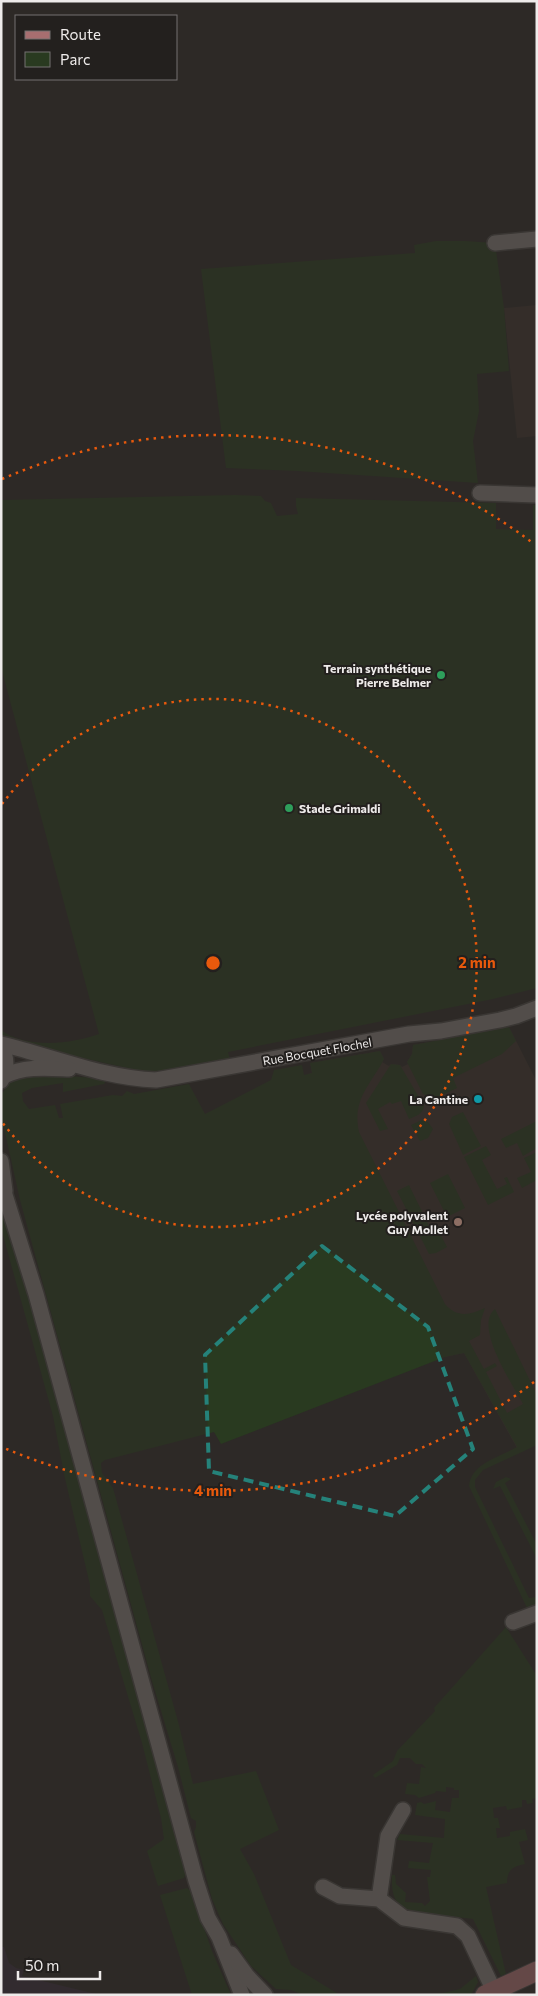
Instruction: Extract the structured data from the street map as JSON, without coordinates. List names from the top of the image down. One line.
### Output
{"streets":{"street":["Rue Bocquet Flochel"]},"places":["Terrain synthétique Pierre Belmer","Stade Grimaldi","La Cantine","Lycée polyvalent Guy Mollet"],"legend":["Route","Parc"],"scale_bar":"50 m","rings":["2 min","4 min"]}
